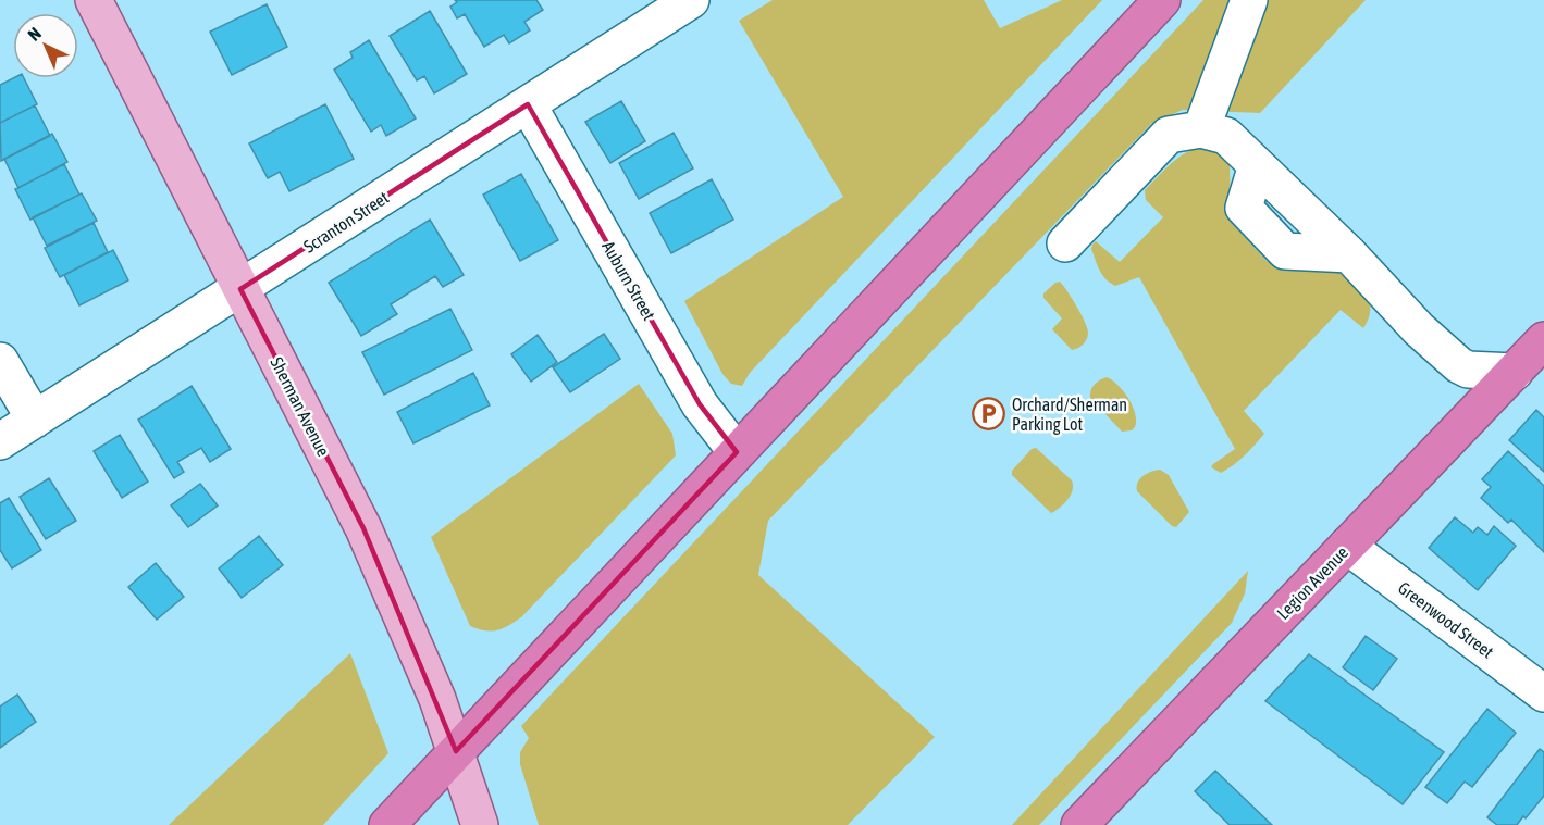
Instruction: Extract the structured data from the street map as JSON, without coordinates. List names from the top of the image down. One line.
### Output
{"streets":{"highway":["Legion Avenue"],"main road":["Sherman Avenue"],"street":["Scranton Street","Auburn Street","Greenwood Street"]},"crossings":[["Scranton Street","Auburn Street"],["Scranton Street","Sherman Avenue"],["Legion Avenue","Greenwood Street"]],"places":{"parking":["Orchard/Sherman Parking Lot"]},"north":"top left"}
